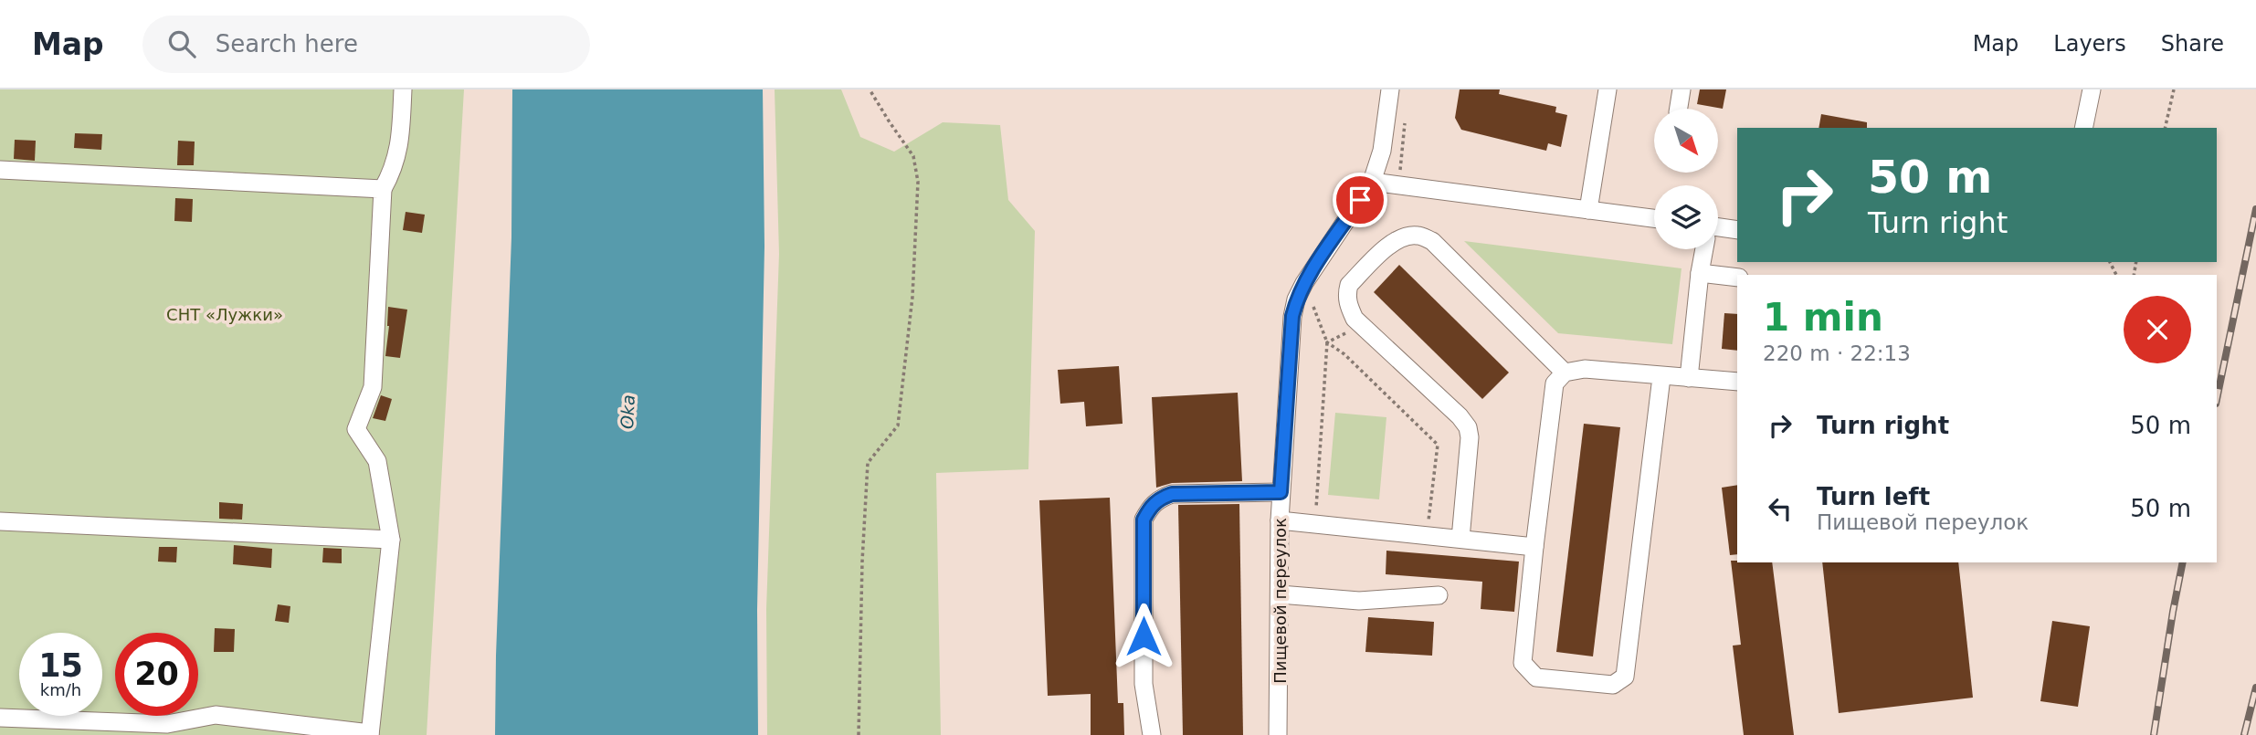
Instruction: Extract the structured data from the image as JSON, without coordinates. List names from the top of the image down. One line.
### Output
{"streets":{"street":["Пищевой переулок"]},"water":["Oka"],"parks":["СНТ «Лужки»"],"north":"bottom right","page":{"header":"Map","search":"Search here","nav":["Map","Layers","Share"],"turn":["50 m","Turn right"],"heading":["1 min","220 m · 22:13"],"list":[{"name":"Turn right","value":"50 m"},{"name":"Turn left","note":"Пищевой переулок","value":"50 m"}],"speed":"15 km/h","limit":"20"}}
